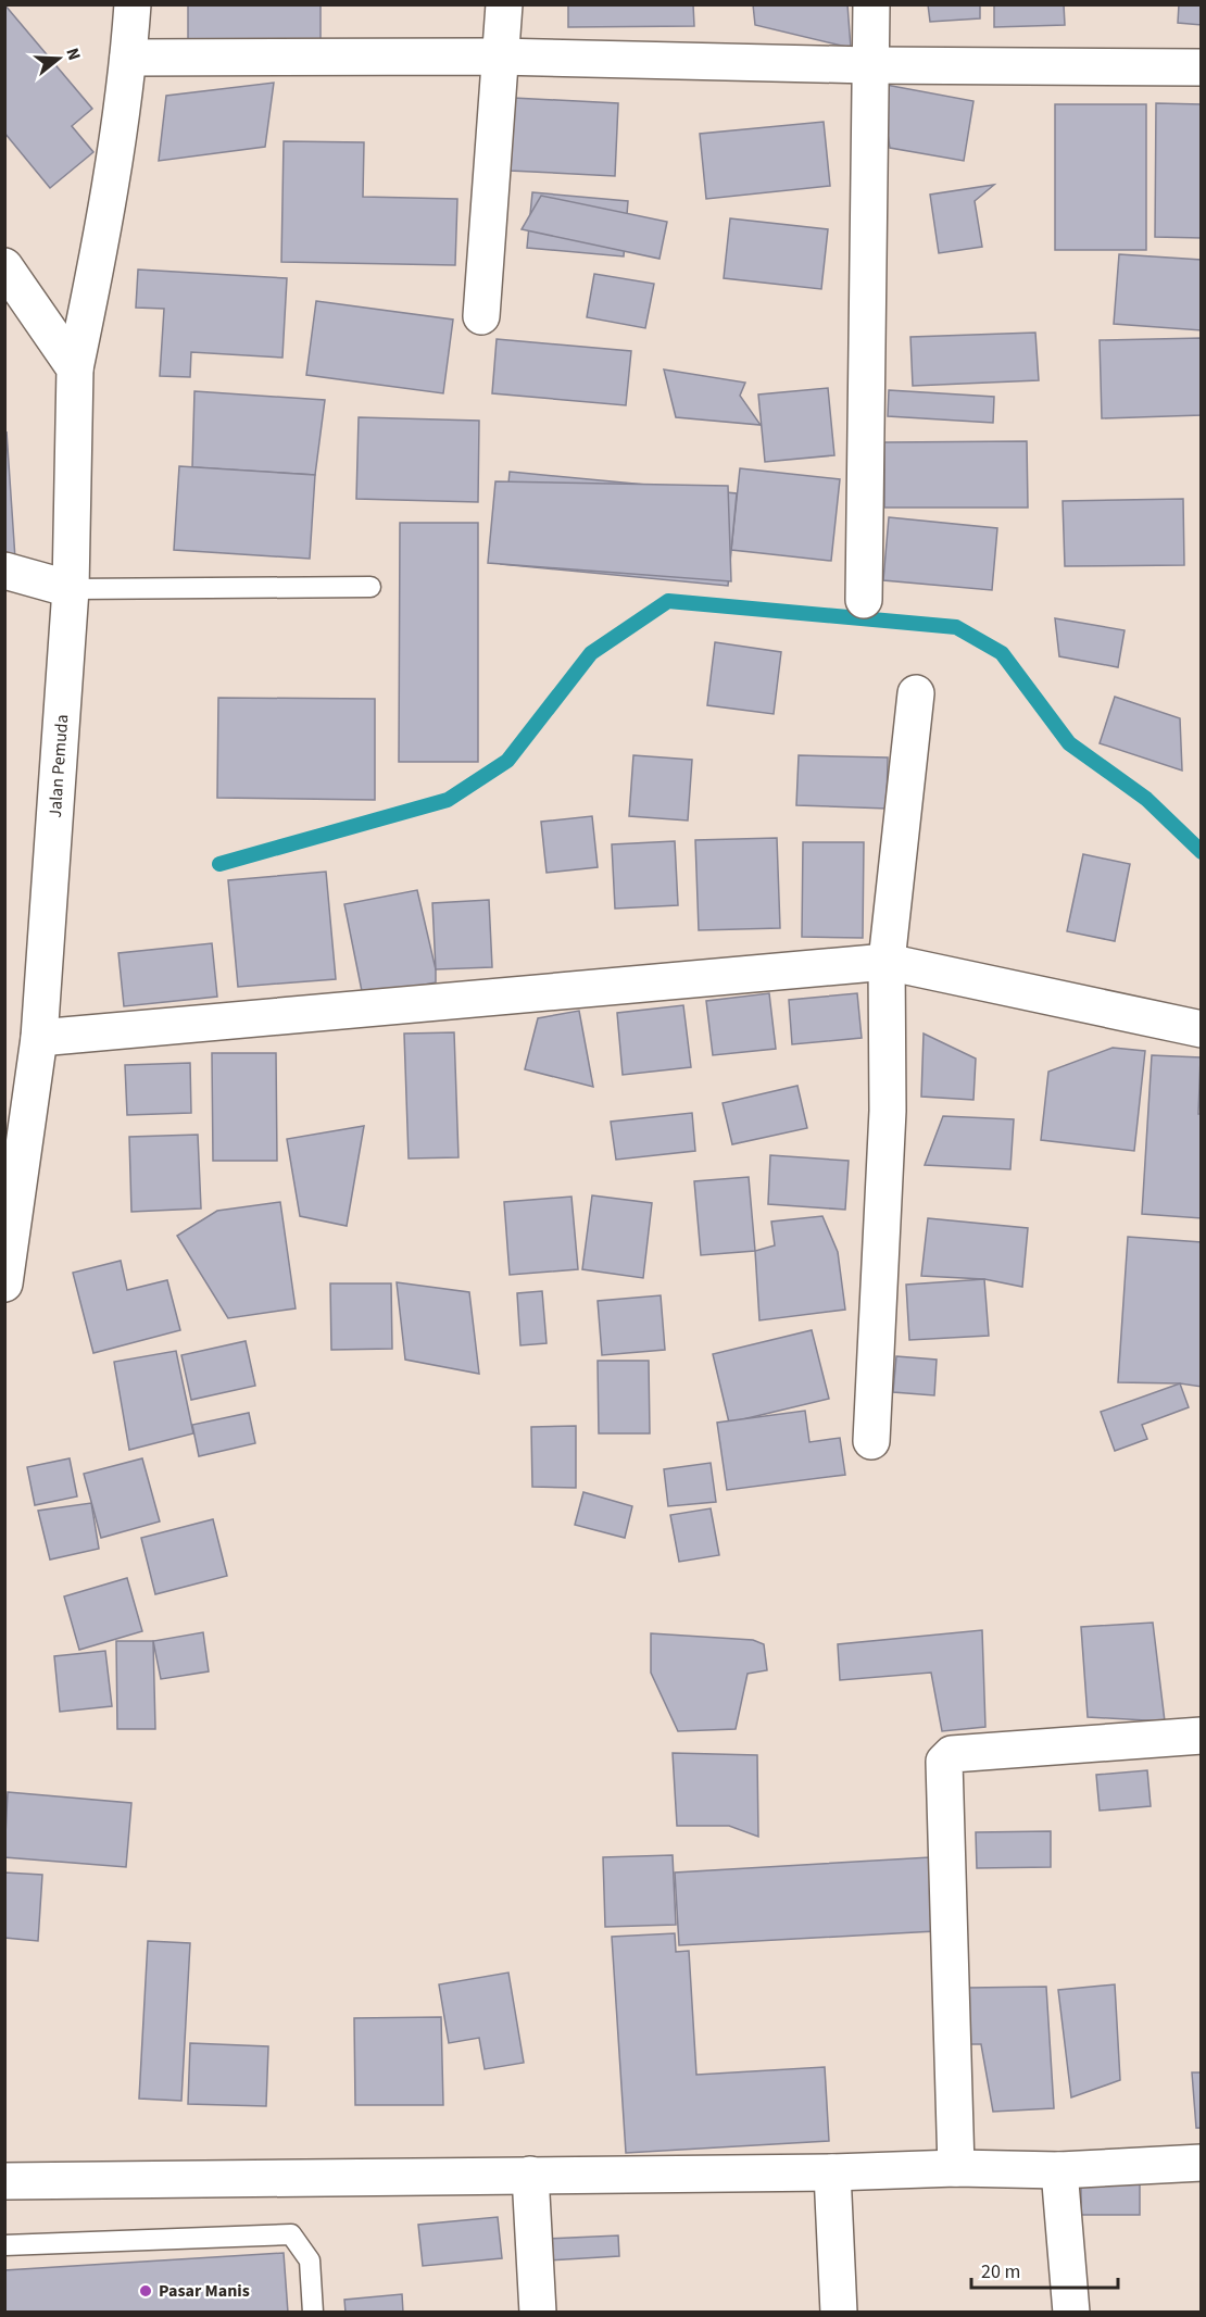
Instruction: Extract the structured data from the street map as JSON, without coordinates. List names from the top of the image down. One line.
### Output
{"streets":{"street":["Jalan Pemuda"]},"places":["Pasar Manis"],"scale_bar":"20 m","north":"right"}
